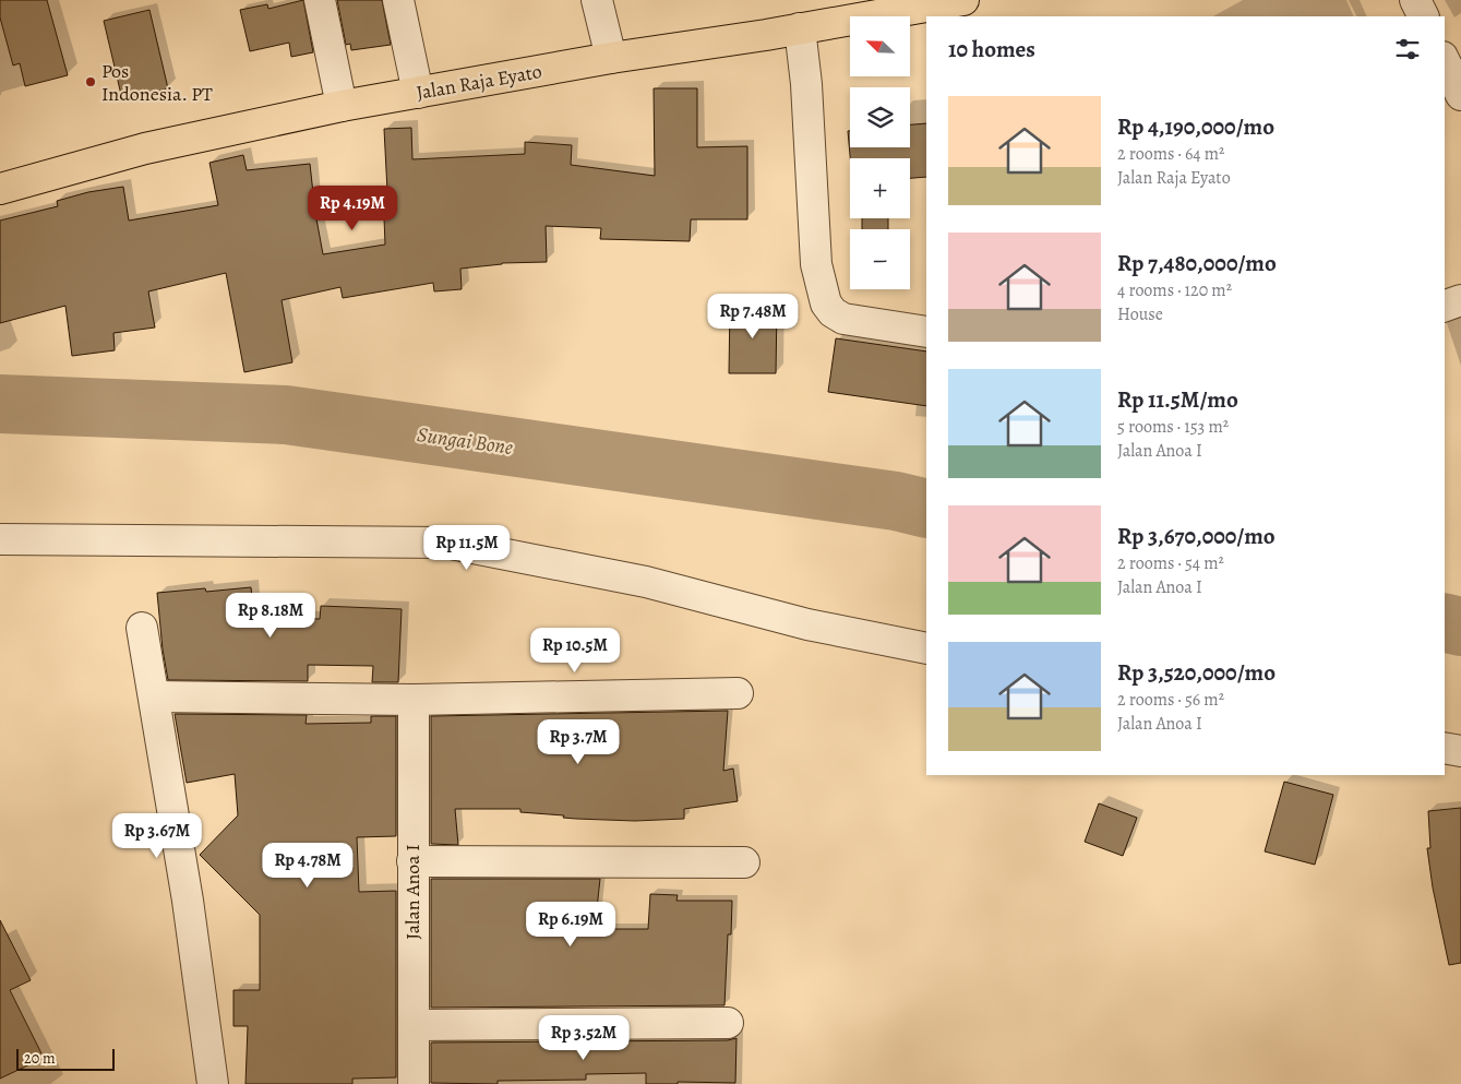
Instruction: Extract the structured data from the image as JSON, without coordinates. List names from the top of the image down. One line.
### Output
{"streets":{"main road":["Jalan Raja Eyato"],"street":["Jalan Anoa I"]},"water":["Sungai Bone"],"places":["Pos Indonesia. PT"],"scale_bar":"20 m","north":"top left","page":{"map_buttons":["+","−"],"heading":"10 homes","list":[{"name":"Rp 4,190,000/mo","note":"2 rooms · 64 m² · Jalan Raja Eyato"},{"name":"Rp 7,480,000/mo","note":"4 rooms · 120 m² · House"},{"name":"Rp 11.5M/mo","note":"5 rooms · 153 m² · Jalan Anoa I"},{"name":"Rp 3,670,000/mo","note":"2 rooms · 54 m² · Jalan Anoa I"},{"name":"Rp 3,520,000/mo","note":"2 rooms · 56 m² · Jalan Anoa I"}],"price":["Rp 4.19M","Rp 7.48M","Rp 11.5M","Rp 8.18M","Rp 10.5M","Rp 3.7M","Rp 3.67M","Rp 4.78M","Rp 6.19M","Rp 3.52M"],"scale":"20 m"}}
